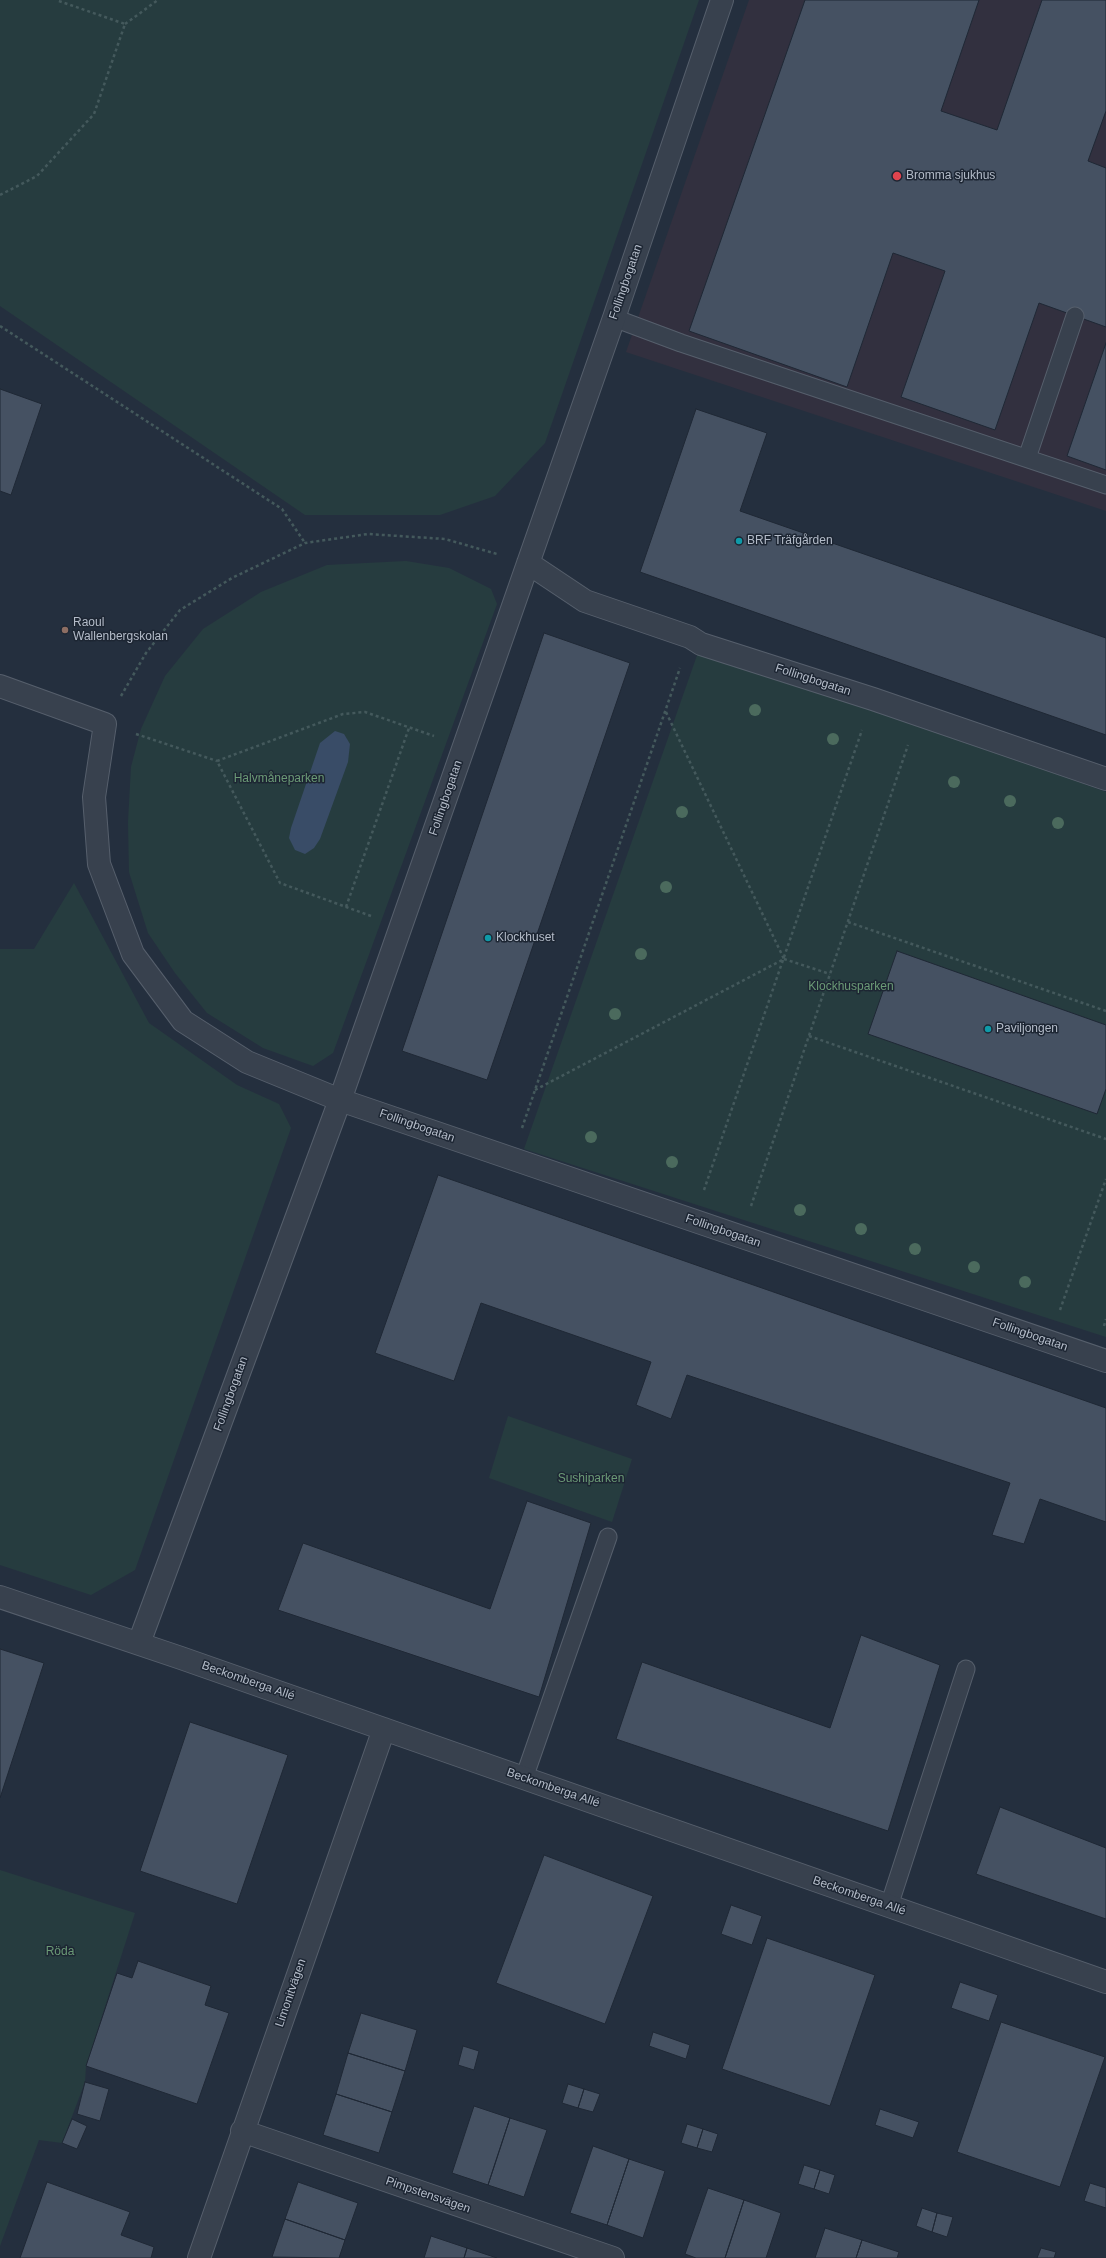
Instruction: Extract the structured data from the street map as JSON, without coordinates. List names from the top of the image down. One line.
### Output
{"streets":{"street":["Follingbogatan","Beckomberga Allé","Limonitvägen","Pimpstensvägen"]},"crossings":[["Follingbogatan","Beckomberga Allé"],["Beckomberga Allé","Limonitvägen"],["Limonitvägen","Pimpstensvägen"]],"parks":["Halvmåneparken","Klockhusparken","Sushiparken","Röda"],"places":["Bromma sjukhus","BRF Träfgården","Raoul Wallenbergskolan","Klockhuset","Paviljongen"]}
